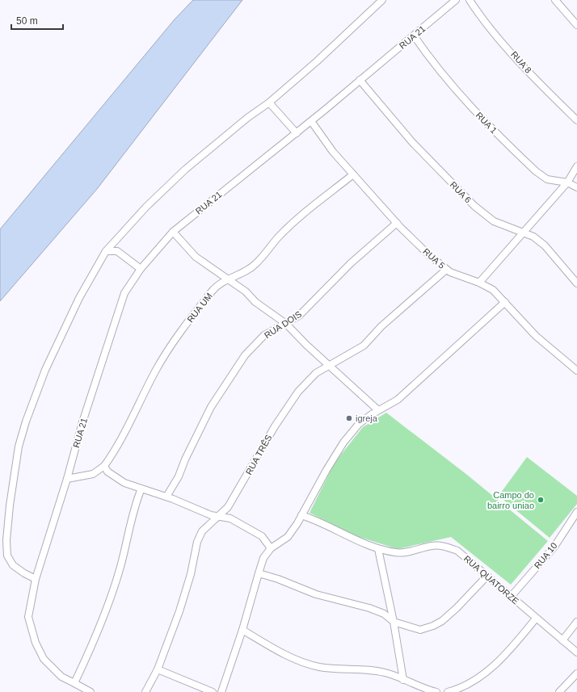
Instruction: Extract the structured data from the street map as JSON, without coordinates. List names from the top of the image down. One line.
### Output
{"streets":{"street":["RUA 21","RUA 8","RUA 1","RUA 6","RUA 5","RUA UM","RUA DOIS","RUA TRÊS","RUA 10","RUA QUATORZE"]},"crossings":[["RUA 21","RUA 1"],["RUA 21","RUA 6"],["RUA 21","RUA 5"],["RUA 5","RUA UM"],["RUA 5","RUA DOIS"],["RUA 5","RUA TRÊS"],["RUA 10","RUA QUATORZE"]],"places":["igreja","Campo do bairro uniao"],"scale_bar":"50 m"}
